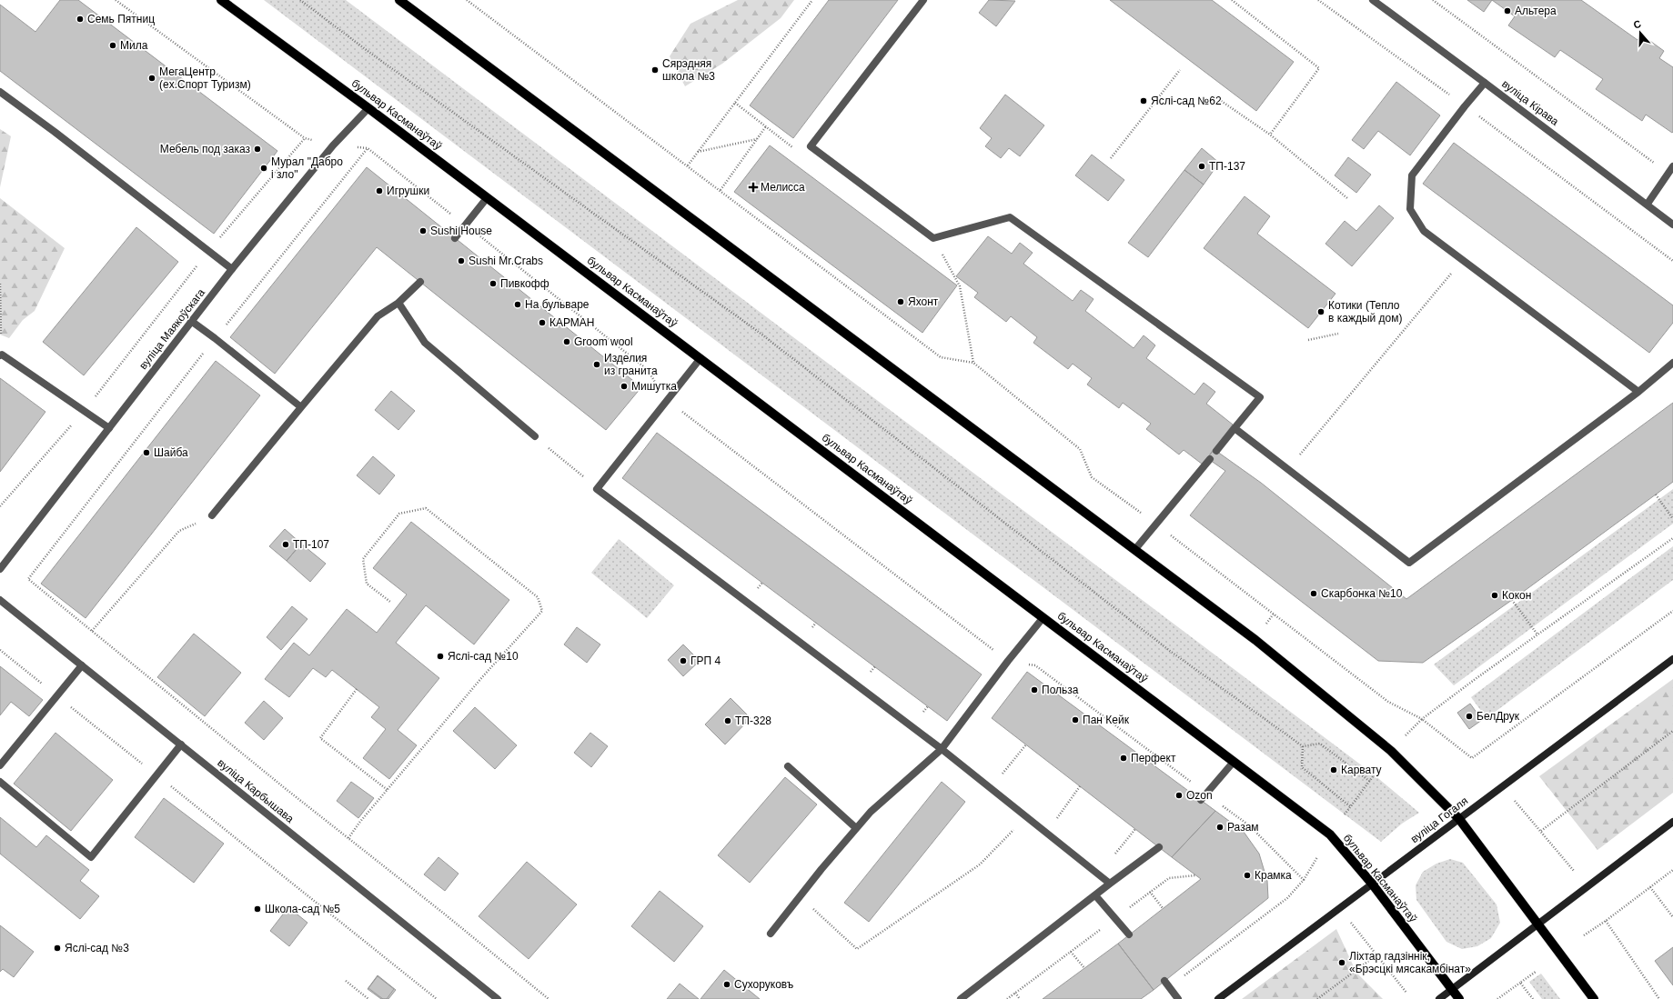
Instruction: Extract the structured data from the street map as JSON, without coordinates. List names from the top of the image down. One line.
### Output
{"streets":{"main road":["бульвар Касманаўтаў"],"street":["вуліца Кірава","вуліца Маякоўскага","вуліца Карбышава","вуліца Гогаля"]},"crossings":[["бульвар Касманаўтаў","вуліца Маякоўскага"],["бульвар Касманаўтаў","вуліца Гогаля"]],"places":{"other":["Альтера","Семь Пятниц","Мила","Сярэдняя школа №3","МегаЦентр (ex.Спорт Туризм)","Яслі-сад №62","Мебель под заказ","ТП-137","Мурал \"Дабро і зло\"","Игрушки","Sushi House","Sushi Mr.Crabs","Пивкофф","Яхонт","На бульваре","Котики (Тепло в каждый дом)","КАРМАН","Groom wool","Изделия из гранита","Мишутка","Шайба","ТП-107","Скарбонка №10","Кокон","Яслі-сад №10","ГРП 4","Польза","БелДрук","Пан Кейк","ТП-328","Перфект","Карвату","Ozon","Разам","Крамка","Школа-сад №5","Яслі-сад №3","Ліхтар гадзіннік, «Брэсцкі мясакамбінат»","Сухоруковъ"],"health":["Мелисса"]},"north":"top"}
